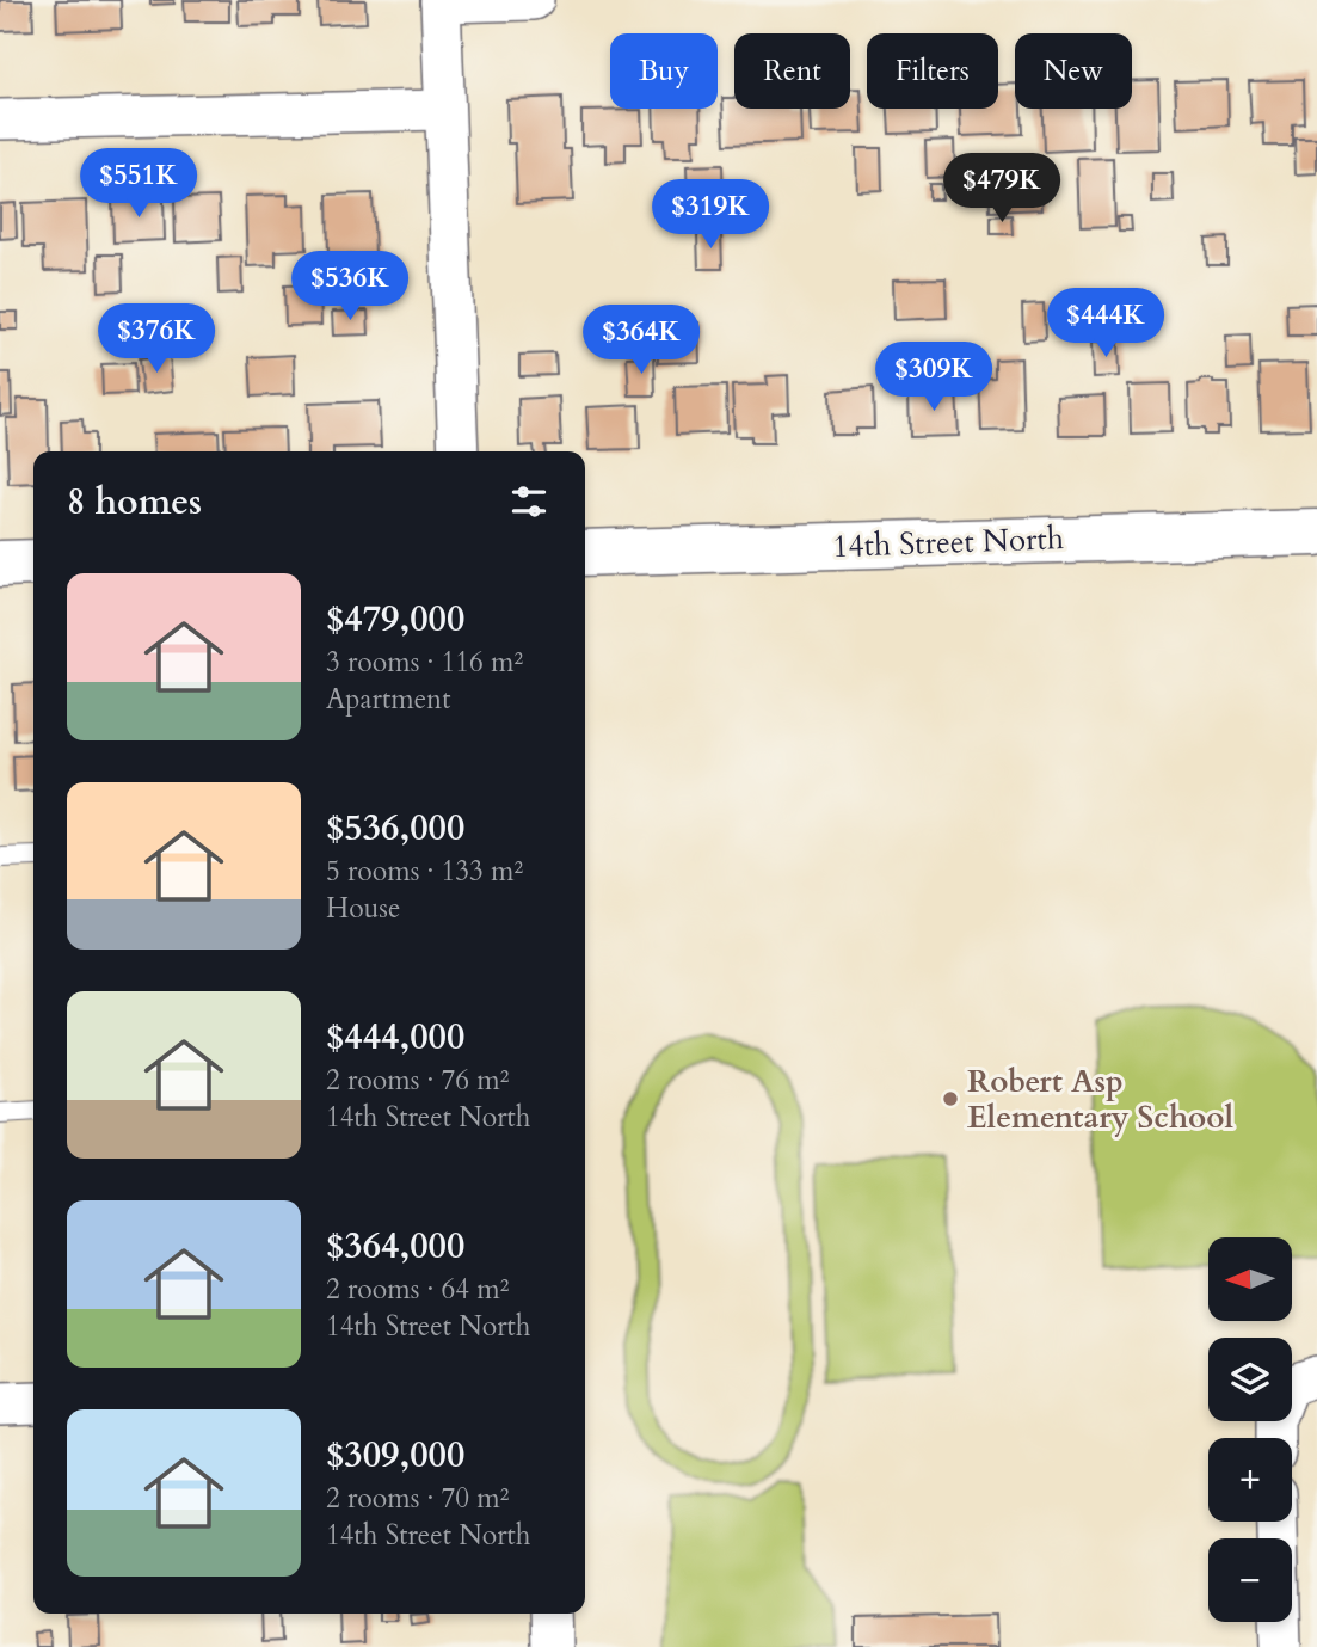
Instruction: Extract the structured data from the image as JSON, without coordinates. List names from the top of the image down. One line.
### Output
{"streets":{"street":["14th Street North"]},"places":["Robert Asp Elementary School"],"north":"left","page":{"chip":["Buy","Rent","Filters","New"],"price":["$551K","$479K","$319K","$536K","$444K","$376K","$364K","$309K"],"heading":"8 homes","list":[{"name":"$479,000","note":"3 rooms · 116 m² · Apartment"},{"name":"$536,000","note":"5 rooms · 133 m² · House"},{"name":"$444,000","note":"2 rooms · 76 m² · 14th Street North"},{"name":"$364,000","note":"2 rooms · 64 m² · 14th Street North"},{"name":"$309,000","note":"2 rooms · 70 m² · 14th Street North"}],"map_buttons":["+","−"]}}
